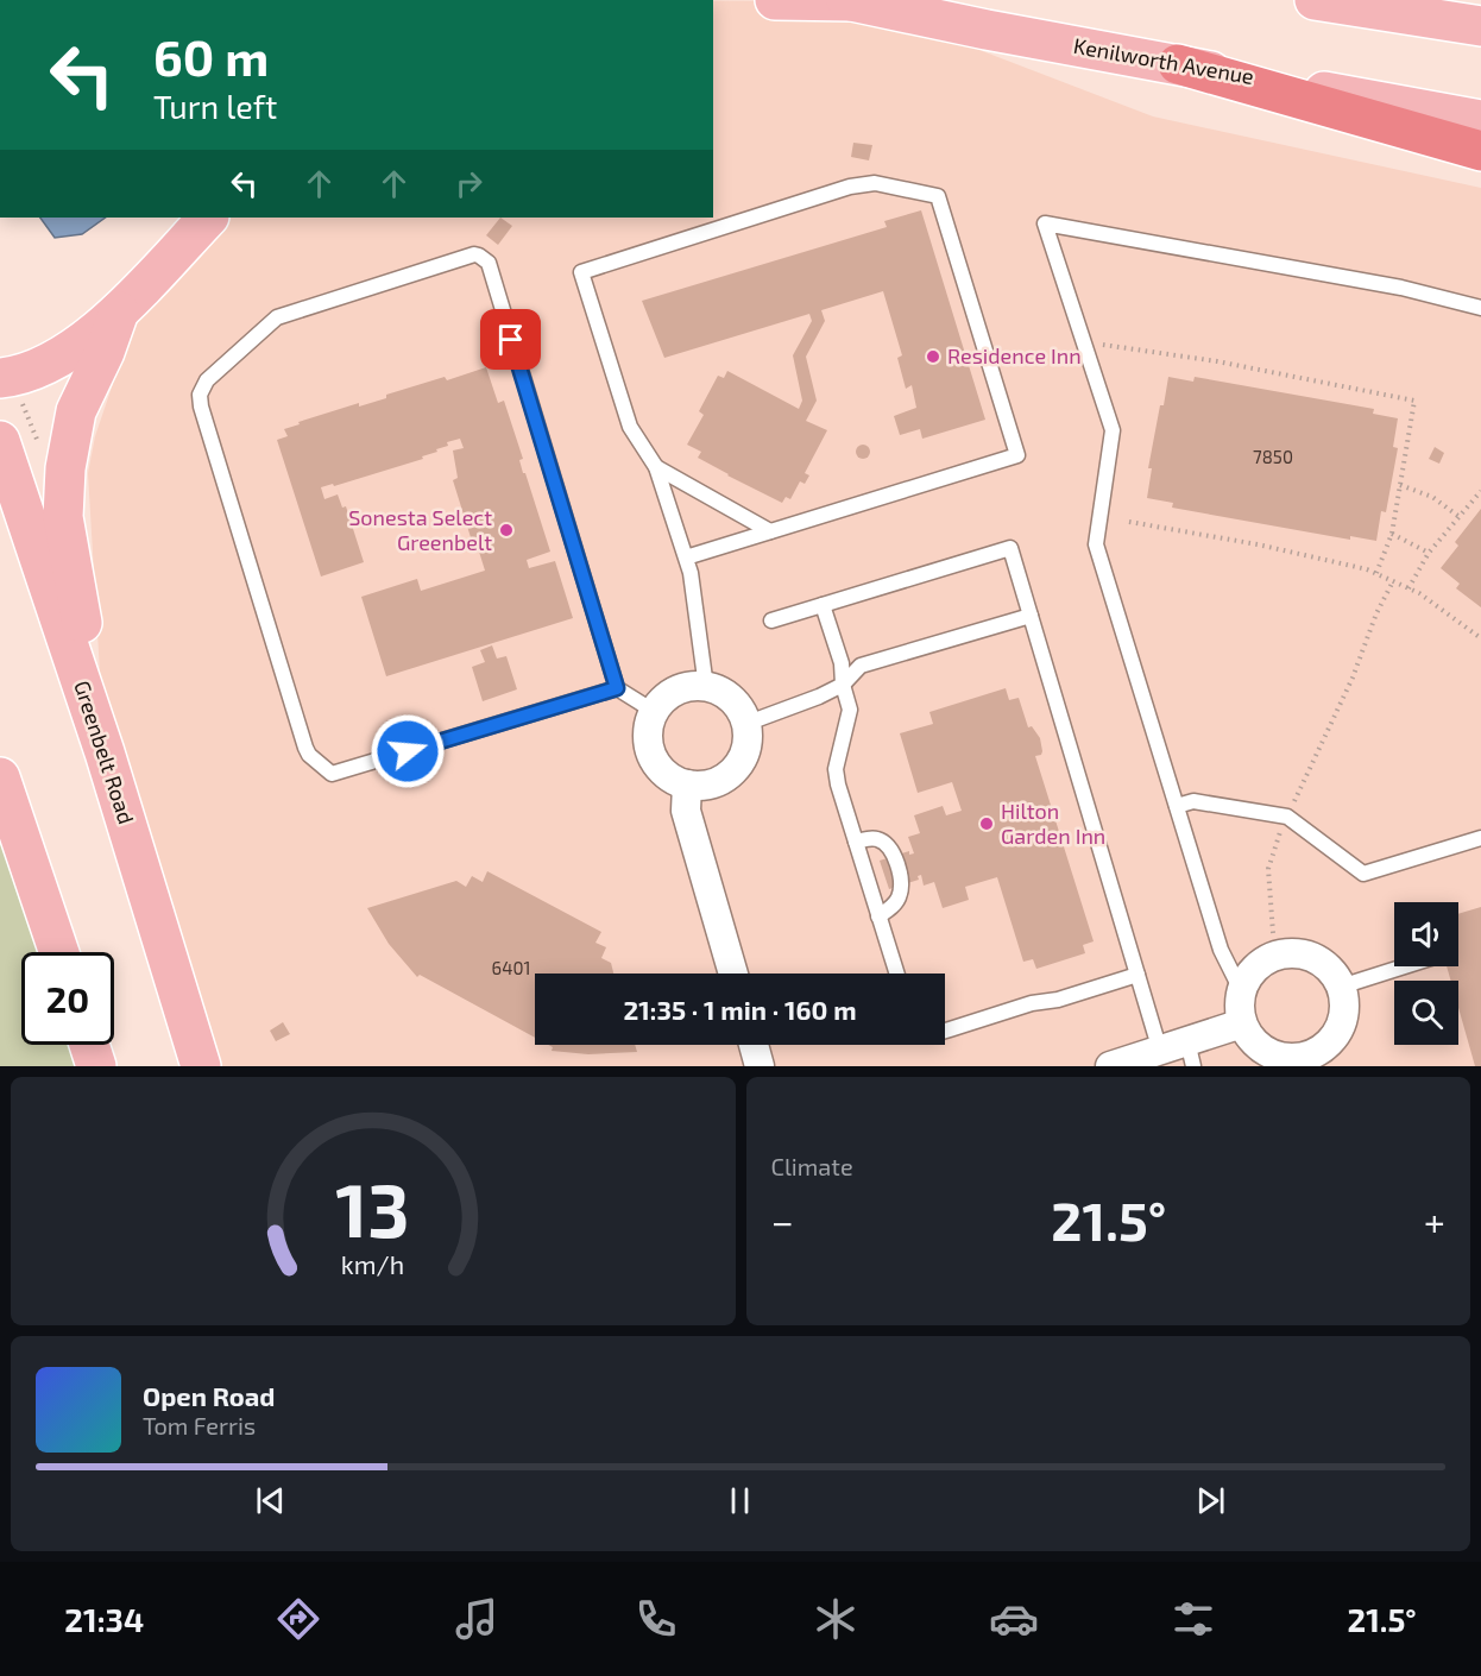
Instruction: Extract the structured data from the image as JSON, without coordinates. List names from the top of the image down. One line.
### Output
{"streets":{"main road":["Kenilworth Avenue","Greenbelt Road"]},"places":["Residence Inn","Sonesta Select Greenbelt","Hilton Garden Inn"],"house_numbers":["7850","6401"],"page":{"turn":["60 m","Turn left"],"limit":"20","trip":"21:35 · 1 min · 160 m","tile":"Climate","heat":["−","21.5°","+"],"song":["Open Road","Tom Ferris"],"tabs":["21:34","21.5°"],"gauge":["13","km/h"]}}
